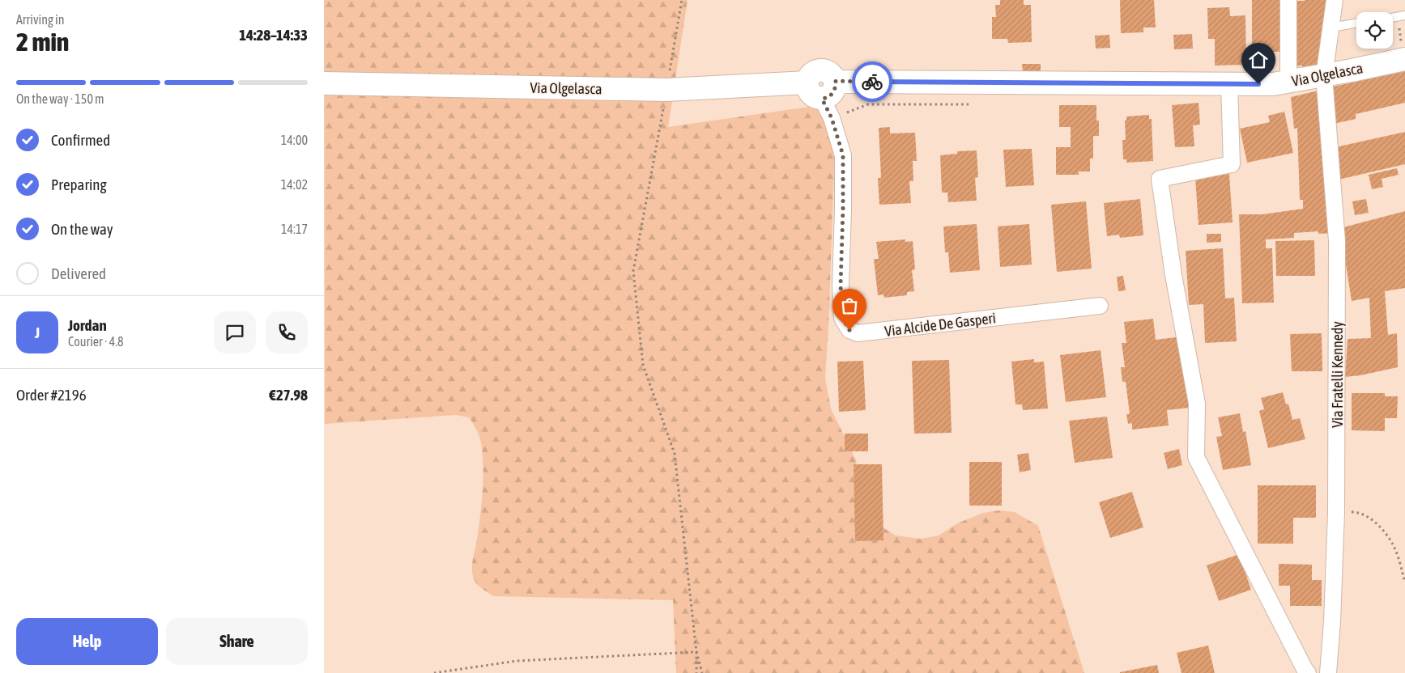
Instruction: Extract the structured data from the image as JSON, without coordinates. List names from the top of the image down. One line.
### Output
{"streets":{"street":["Via Olgelasca","Via Alcide De Gasperi","Via Fratelli Kennedy"]},"crossings":[["Via Olgelasca","Via Alcide De Gasperi"],["Via Olgelasca","Via Fratelli Kennedy"]],"page":{"heading":["2 min","Arriving in","14:28–14:33"],"panel":["Jordan","Courier · 4.8","Order #2196","€27.98"],"bar":"On the way · 150 m","list":[["Confirmed","14:00"],["Preparing","14:02"],["On the way","14:17"],"Delivered"],"round":"J","buttons":["Help","Share"]}}
